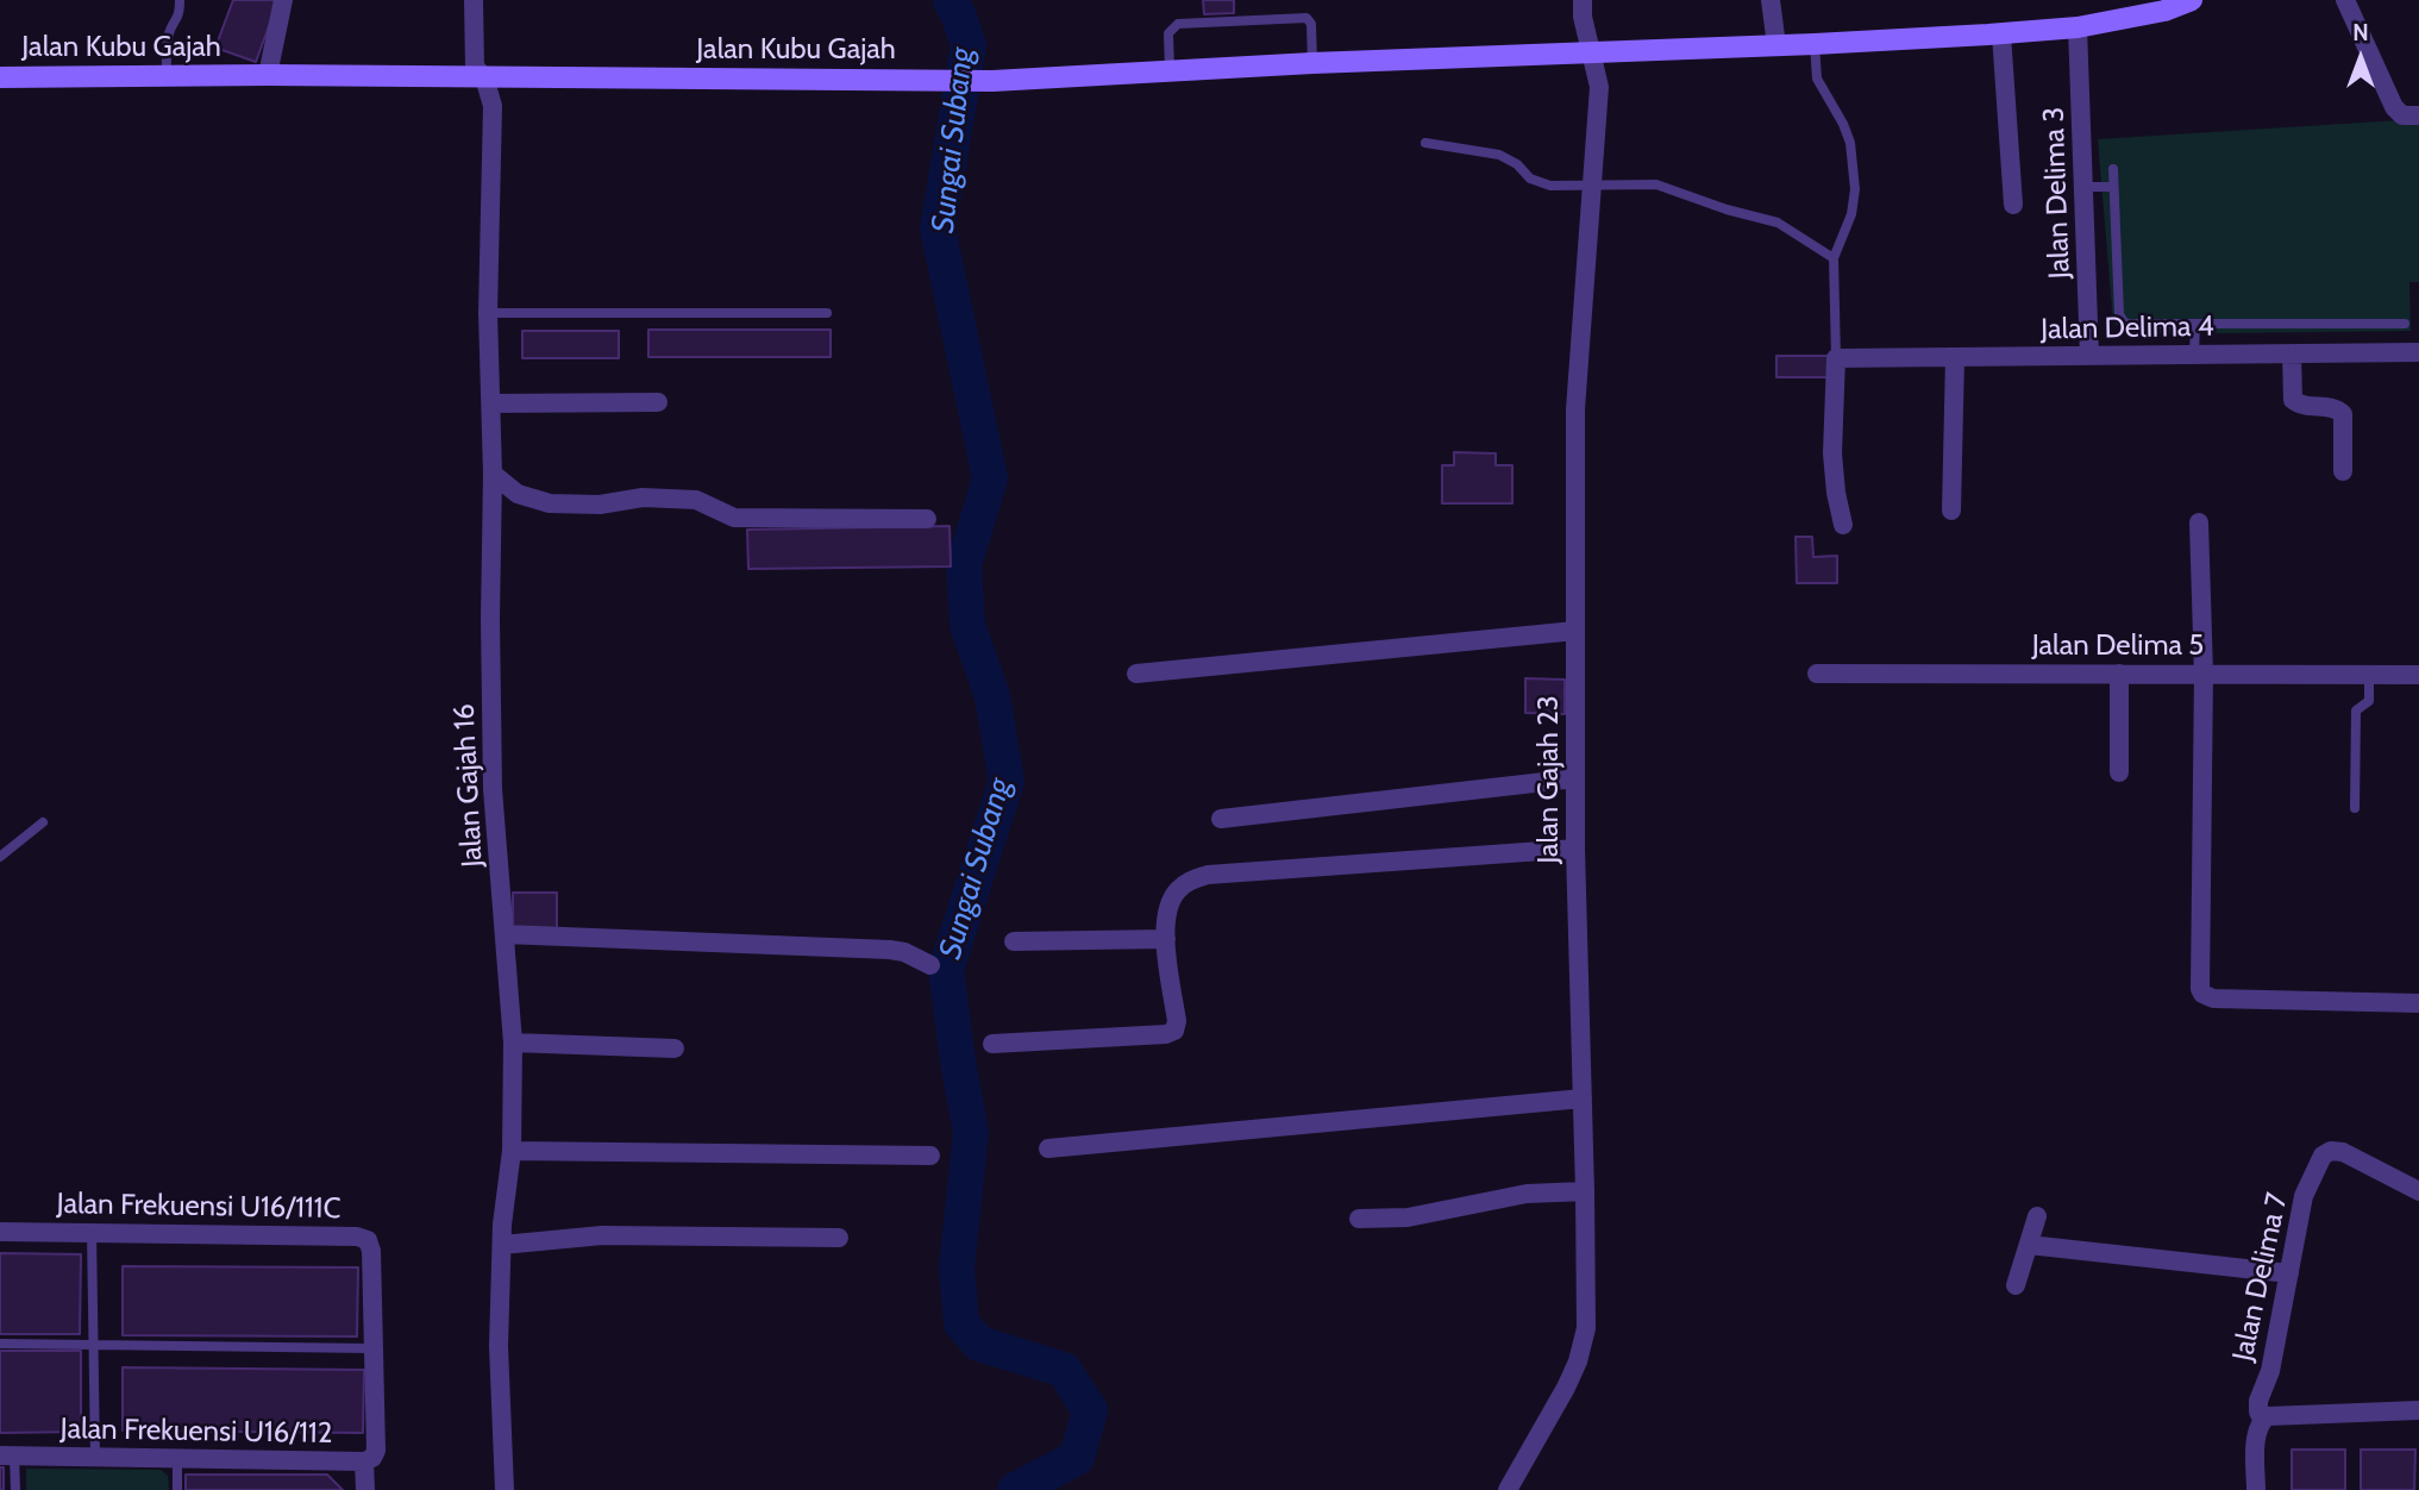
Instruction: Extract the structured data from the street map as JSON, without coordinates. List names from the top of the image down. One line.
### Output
{"streets":{"street":["Jalan Kubu Gajah","Jalan Delima 3","Jalan Delima 4","Jalan Delima 5","Jalan Gajah 23","Jalan Gajah 16","Jalan Frekuensi U16/111C","Jalan Delima 7","Jalan Frekuensi U16/112"]},"crossings":[["Jalan Kubu Gajah","Jalan Delima 3"],["Jalan Kubu Gajah","Jalan Gajah 23"],["Jalan Kubu Gajah","Jalan Gajah 16"],["Jalan Delima 3","Jalan Delima 4"],["Jalan Frekuensi U16/111C","Jalan Frekuensi U16/112"]],"water":["Sungai Subang"],"north":"top"}
